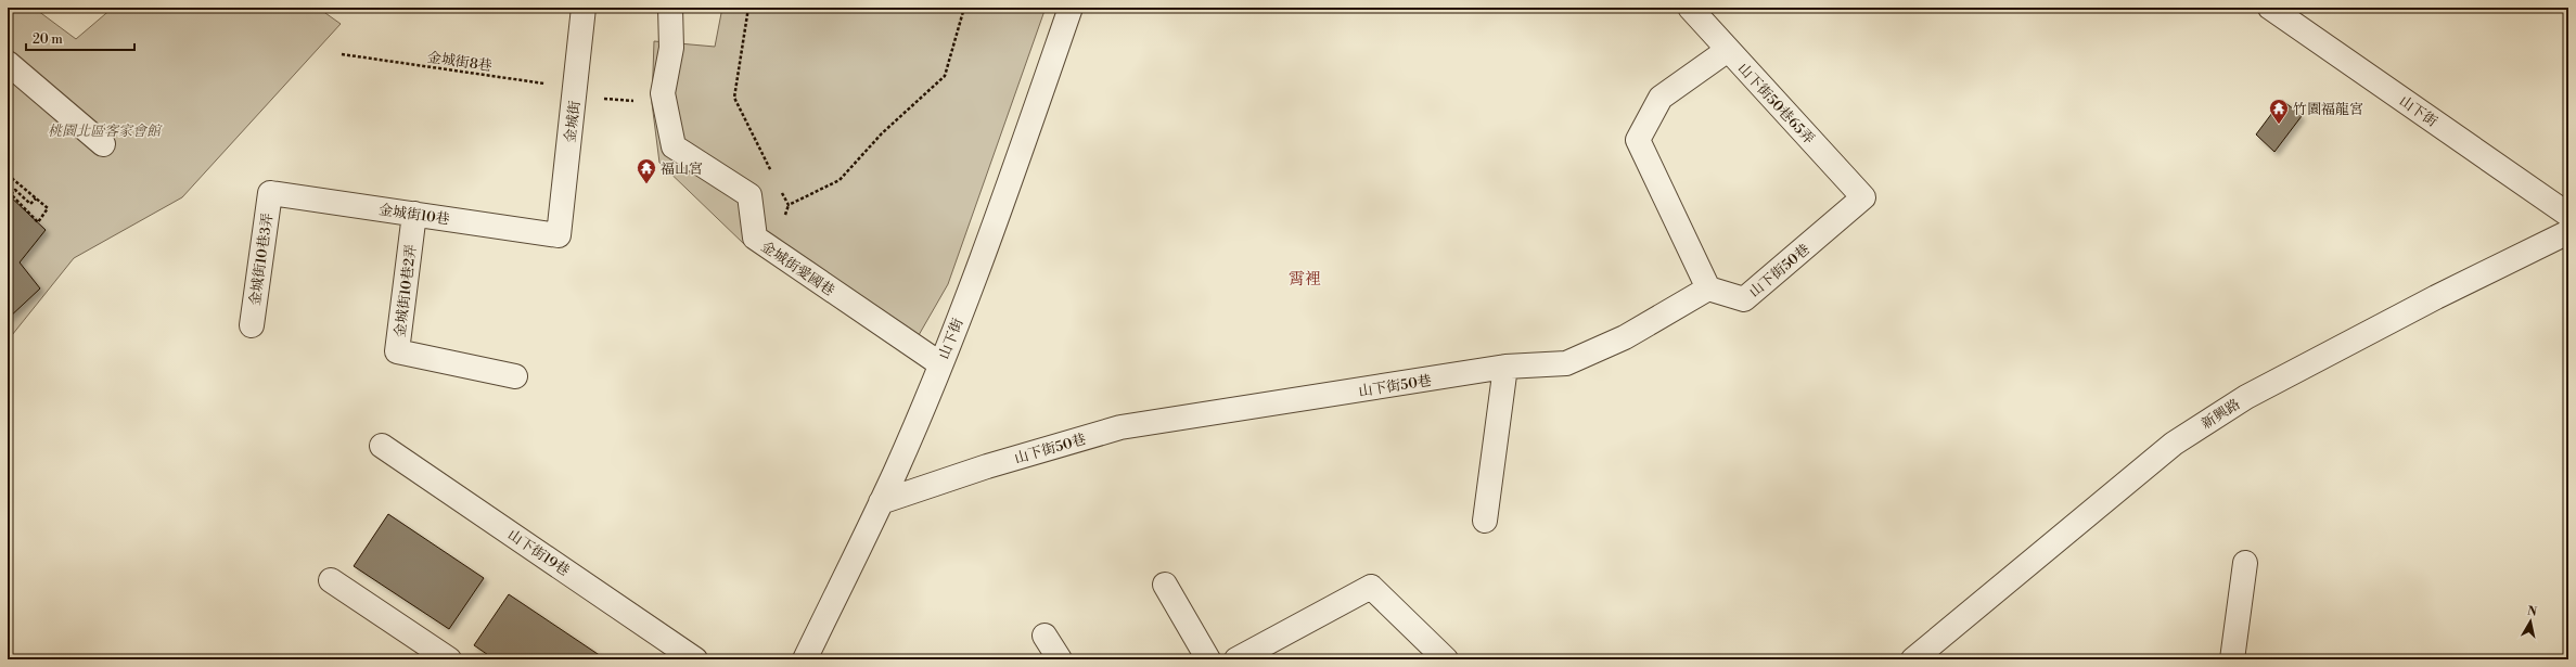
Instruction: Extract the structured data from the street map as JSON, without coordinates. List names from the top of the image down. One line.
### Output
{"streets":{"street":["山下街50巷65弄","山下街","金城街","金城街10巷","金城街10巷3弄","金城街愛國巷","山下街50巷","金城街10巷2弄","新興路","山下街19巷"],"path":["金城街8巷"]},"crossings":[["金城街8巷","金城街"],["金城街8巷","金城街愛國巷"],["山下街50巷65弄","山下街50巷"],["山下街","金城街愛國巷"],["山下街","山下街50巷"],["金城街","金城街10巷"],["金城街10巷","金城街10巷3弄"],["金城街10巷","金城街10巷2弄"]],"districts":["霄裡"],"parks":["桃園北區客家會館"],"places":{"temple":["竹園福龍宮","福山宮"]},"scale_bar":"20 m","north":"top"}
